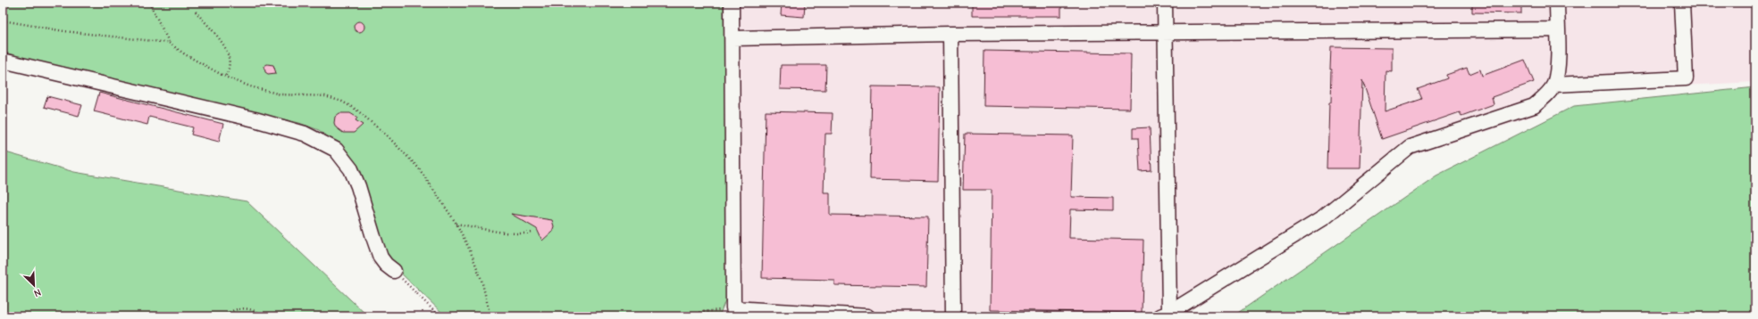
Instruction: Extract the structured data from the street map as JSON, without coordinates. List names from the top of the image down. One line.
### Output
{"north":"bottom right"}
